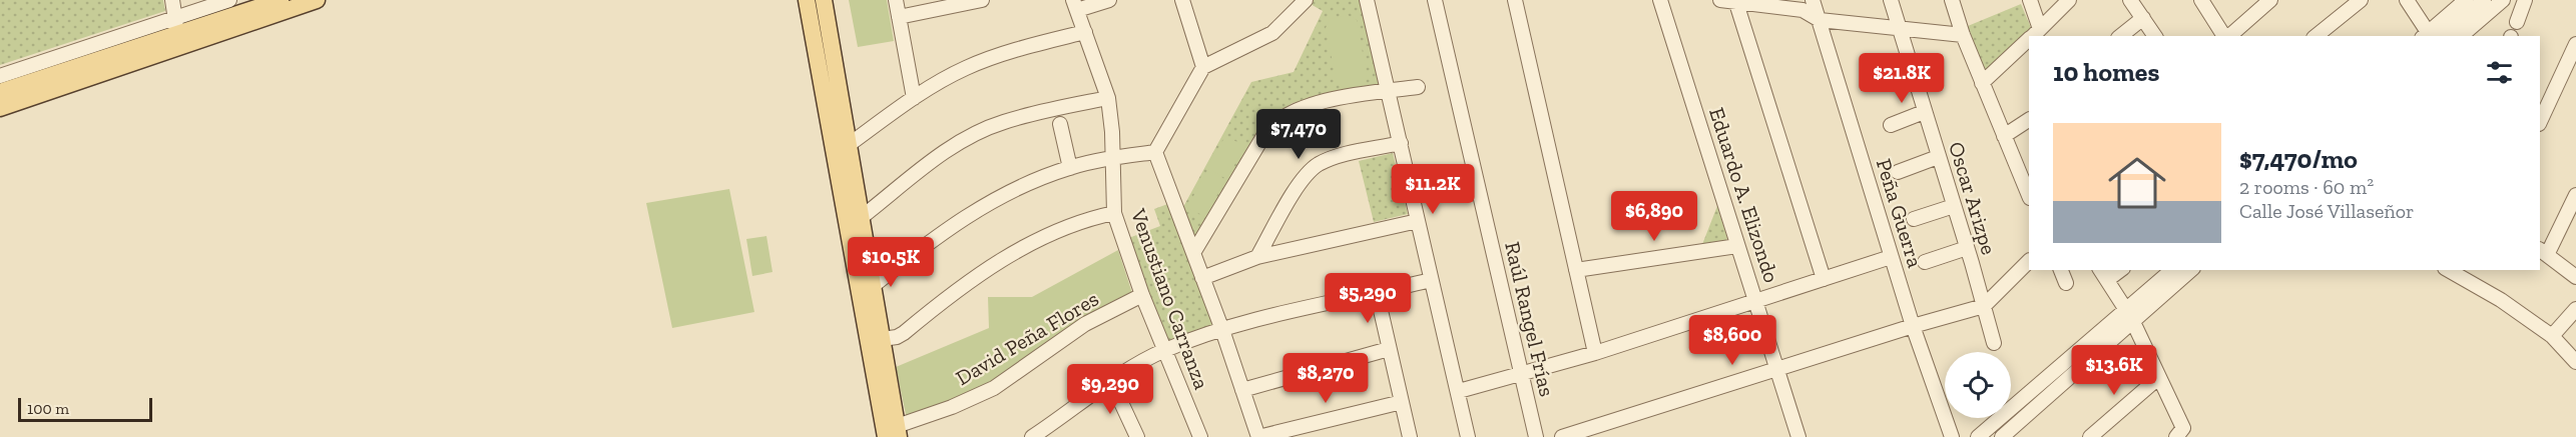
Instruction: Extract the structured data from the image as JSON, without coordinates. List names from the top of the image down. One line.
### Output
{"streets":{"street":["Eduardo A. Elizondo","Oscar Arizpe","Peña Guerra","Venustiano Carranza","Raúl Rangel Frías","David Peña Flores"]},"crossings":[["Venustiano Carranza","David Peña Flores"]],"scale_bar":"100 m","page":{"heading":"10 homes","price":["$21.8K","$7,470","$11.2K","$6,890","$10.5K","$5,290","$8,600","$13.6K","$8,270","$9,290"],"list":[{"name":"$7,470/mo","note":"2 rooms · 60 m² · Calle José Villaseñor"}],"scale":"100 m"}}
